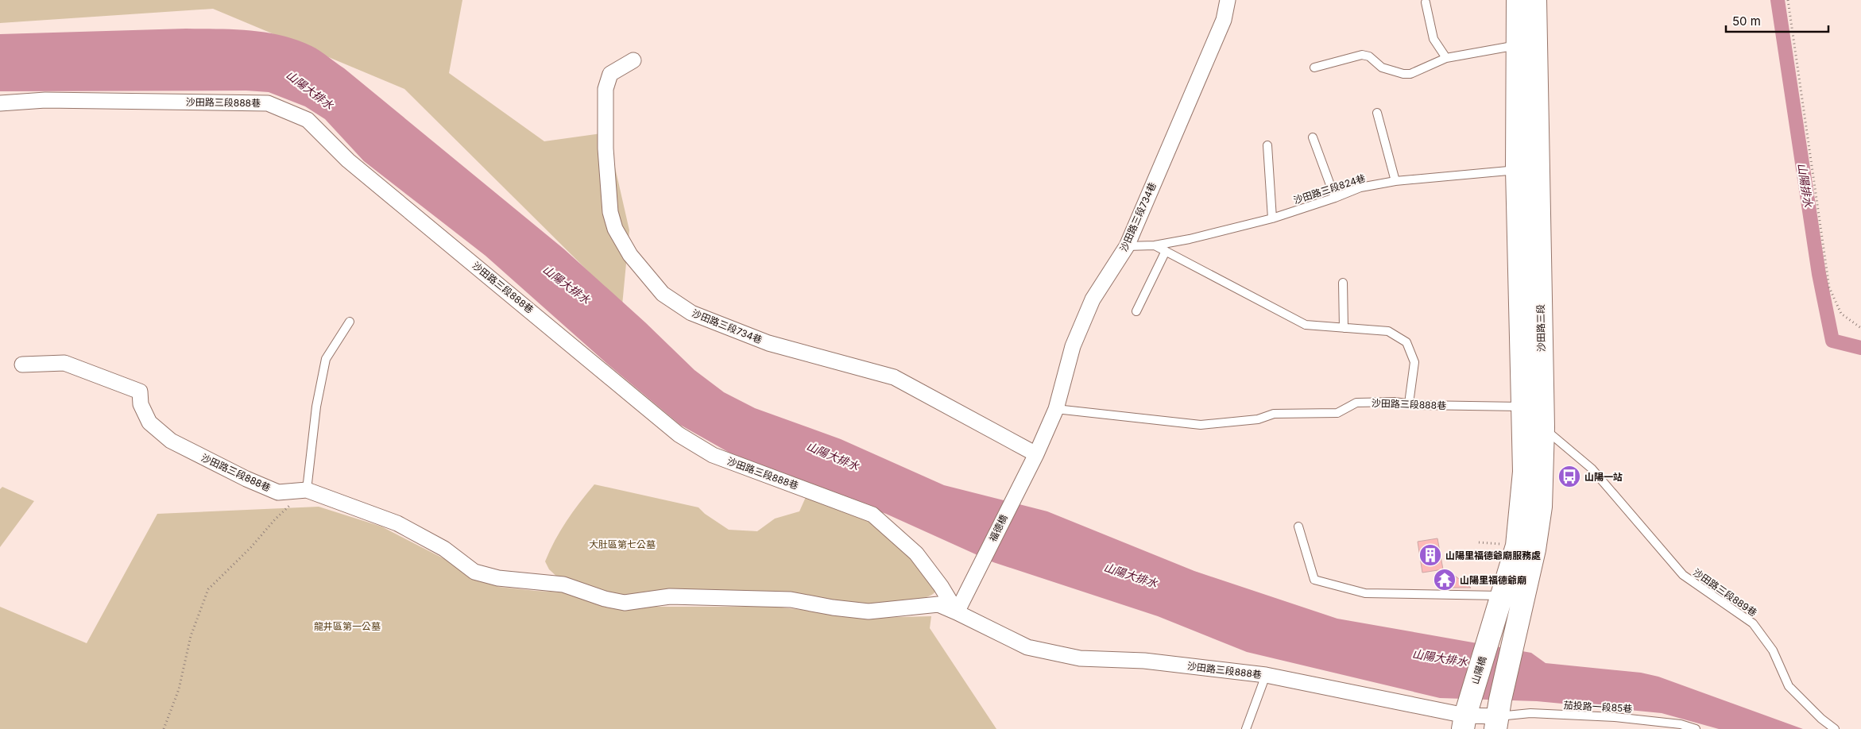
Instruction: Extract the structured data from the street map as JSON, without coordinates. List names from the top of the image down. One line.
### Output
{"streets":{"main road":["沙田路三段","山陽橋"],"street":["沙田路三段888巷","沙田路三段734巷","福德橋"],"lane":["沙田路三段824巷","沙田路三段889巷","茄投路一段85巷"]},"crossings":[["沙田路三段888巷","沙田路三段734巷"],["沙田路三段888巷","沙田路三段"],["沙田路三段888巷","福德橋"],["沙田路三段888巷","山陽橋"],["沙田路三段888巷","茄投路一段85巷"],["沙田路三段824巷","沙田路三段734巷"],["沙田路三段824巷","沙田路三段"],["沙田路三段734巷","福德橋"],["沙田路三段","沙田路三段889巷"],["沙田路三段","山陽橋"],["沙田路三段","茄投路一段85巷"]],"water":["山陽大排水","山陽排水"],"parks":["大肚區第七公墓","龍井區第一公墓"],"places":{"bus stop":["山陽一站"],"building":["山陽里福德爺廟服務處"],"temple":["山陽里福德爺廟"]},"scale_bar":"50 m"}
